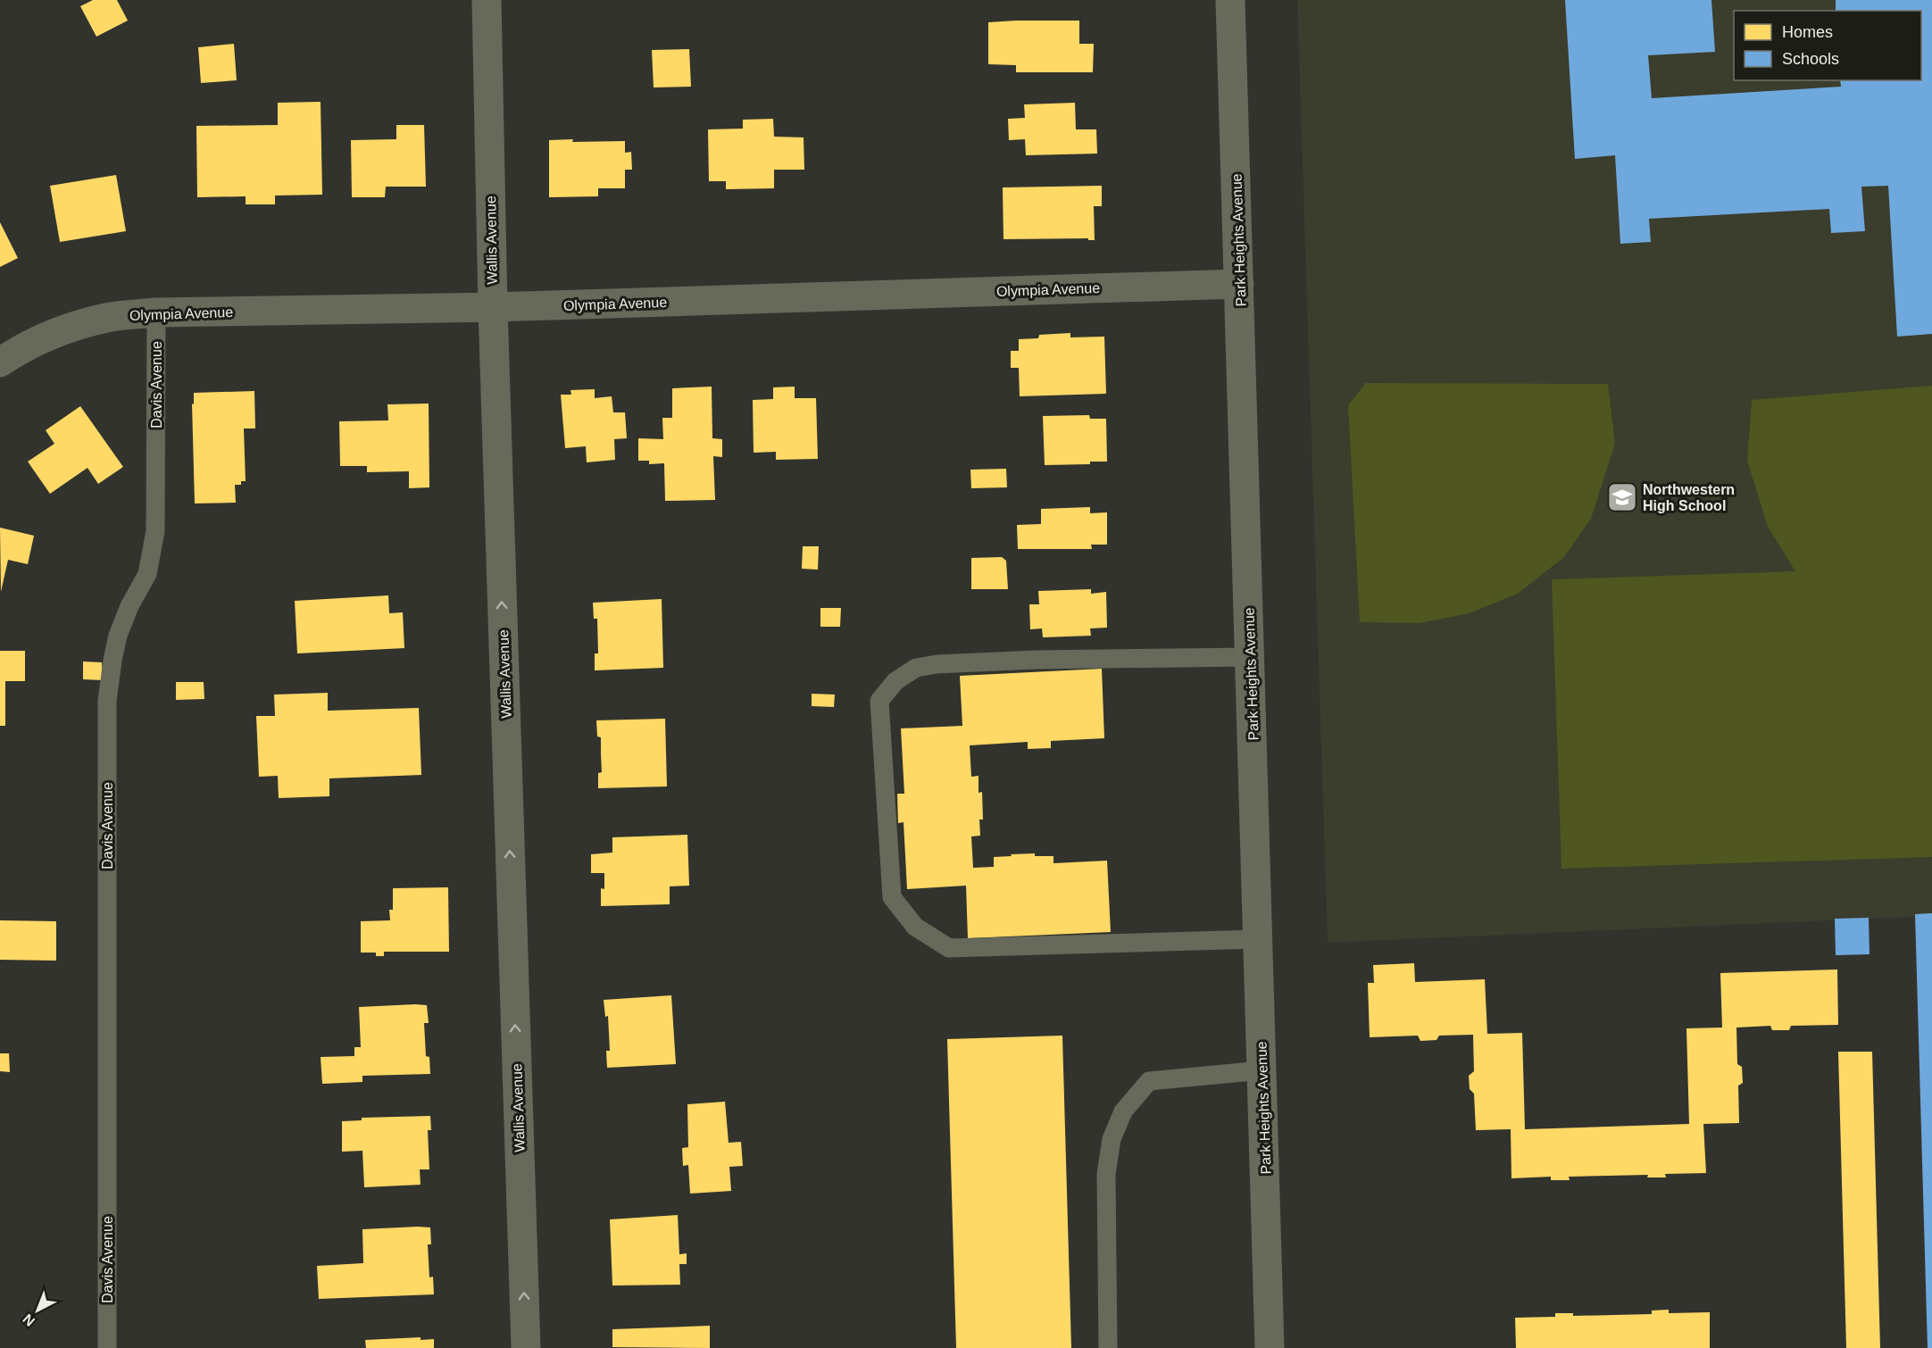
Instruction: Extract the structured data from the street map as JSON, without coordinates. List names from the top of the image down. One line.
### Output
{"streets":{"main road":["Park Heights Avenue"],"street":["Wallis Avenue","Olympia Avenue"],"lane":["Davis Avenue"]},"crossings":[["Wallis Avenue","Olympia Avenue"],["Park Heights Avenue","Olympia Avenue"],["Olympia Avenue","Davis Avenue"]],"one_way":["Wallis Avenue"],"places":{"school or university":["Northwestern High School"]},"legend":["Homes","Schools"],"north":"bottom left"}
